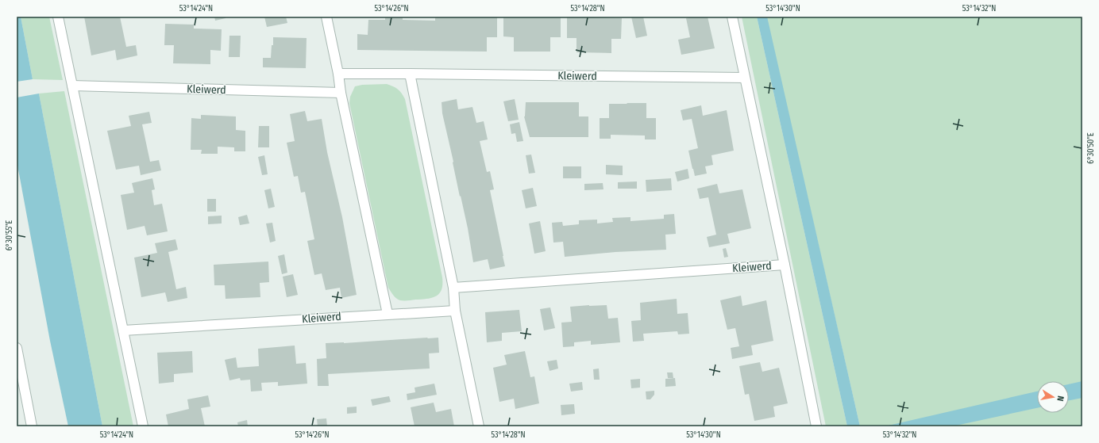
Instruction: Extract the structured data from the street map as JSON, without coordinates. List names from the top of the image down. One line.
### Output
{"streets":{"street":["Kleiwerd"]},"north":"right","coordinates":["53°14'24\"N","53°14'26\"N","53°14'28\"N","53°14'30\"N","53°14'32\"N","6°30'50\"E","6°30'55\"E"]}
